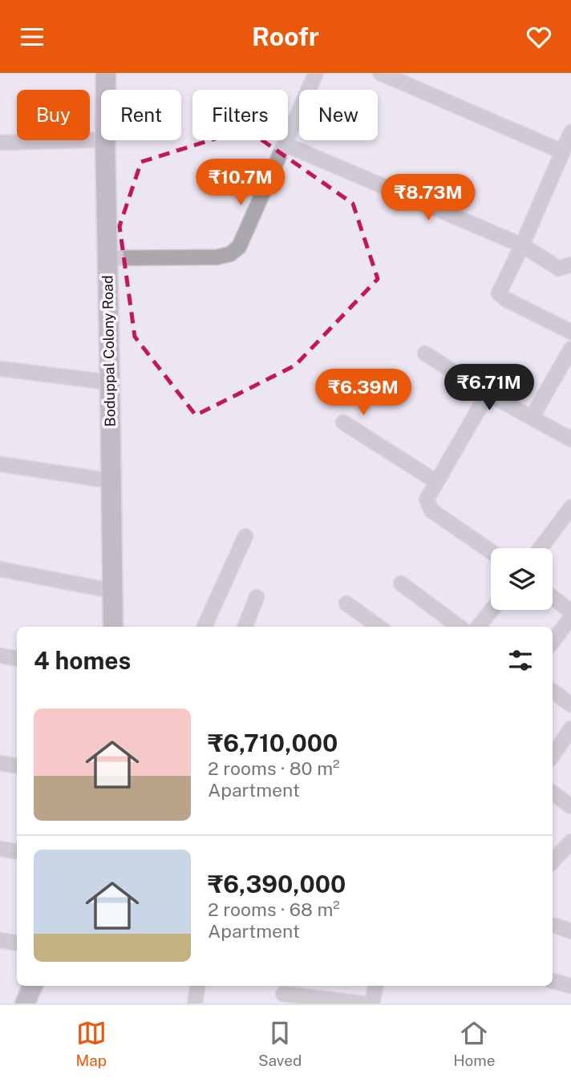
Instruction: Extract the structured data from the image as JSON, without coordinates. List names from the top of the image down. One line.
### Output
{"streets":{"street":["Boduppal Colony Road"]},"page":{"header":"Roofr","chip":["Buy","Rent","Filters","New"],"price":["₹10.7M","₹8.73M","₹6.71M","₹6.39M"],"heading":"4 homes","list":[{"name":"₹6,710,000","note":"2 rooms · 80 m² · Apartment"},{"name":"₹6,390,000","note":"2 rooms · 68 m² · Apartment"}],"tabs":["Map","Saved","Home"]}}
